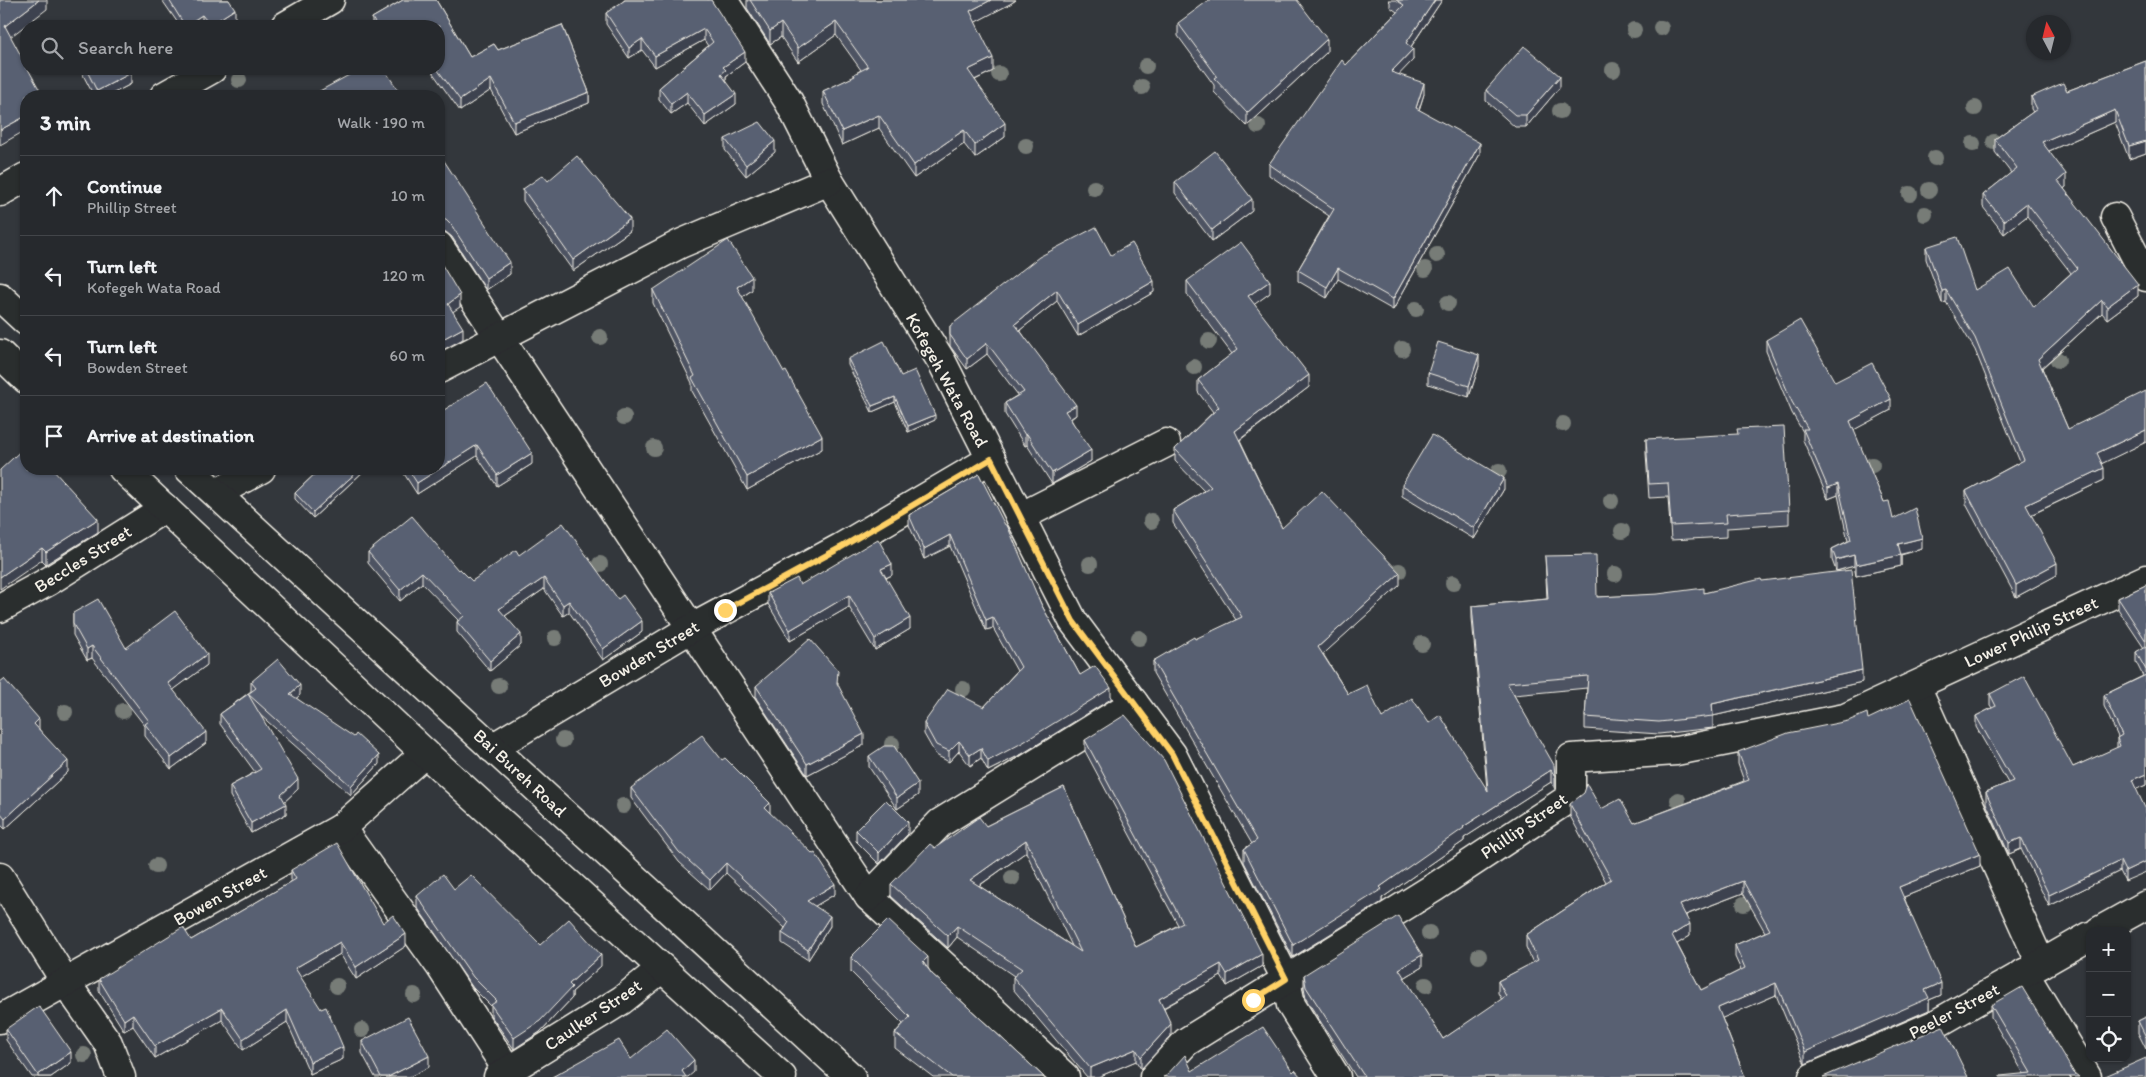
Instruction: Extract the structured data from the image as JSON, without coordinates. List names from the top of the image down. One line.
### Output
{"streets":{"main road":["Kofegeh Wata Road","Beccles Street","Lower Philip Street","Bowden Street","Bai Bureh Road","Phillip Street","Bowen Street","Peeler Street","Caulker Street"]},"crossings":[["Kofegeh Wata Road","Bowden Street"],["Kofegeh Wata Road","Phillip Street"],["Lower Philip Street","Phillip Street"],["Bowden Street","Bai Bureh Road"]],"north":"top","page":{"search":"Search here","heading":["3 min","Walk · 190 m"],"list":[["Continue","Phillip Street","10 m"],["Turn left","Kofegeh Wata Road","120 m"],["Turn left","Bowden Street","60 m"],"Arrive at destination"],"map_buttons":["+","−"]}}
